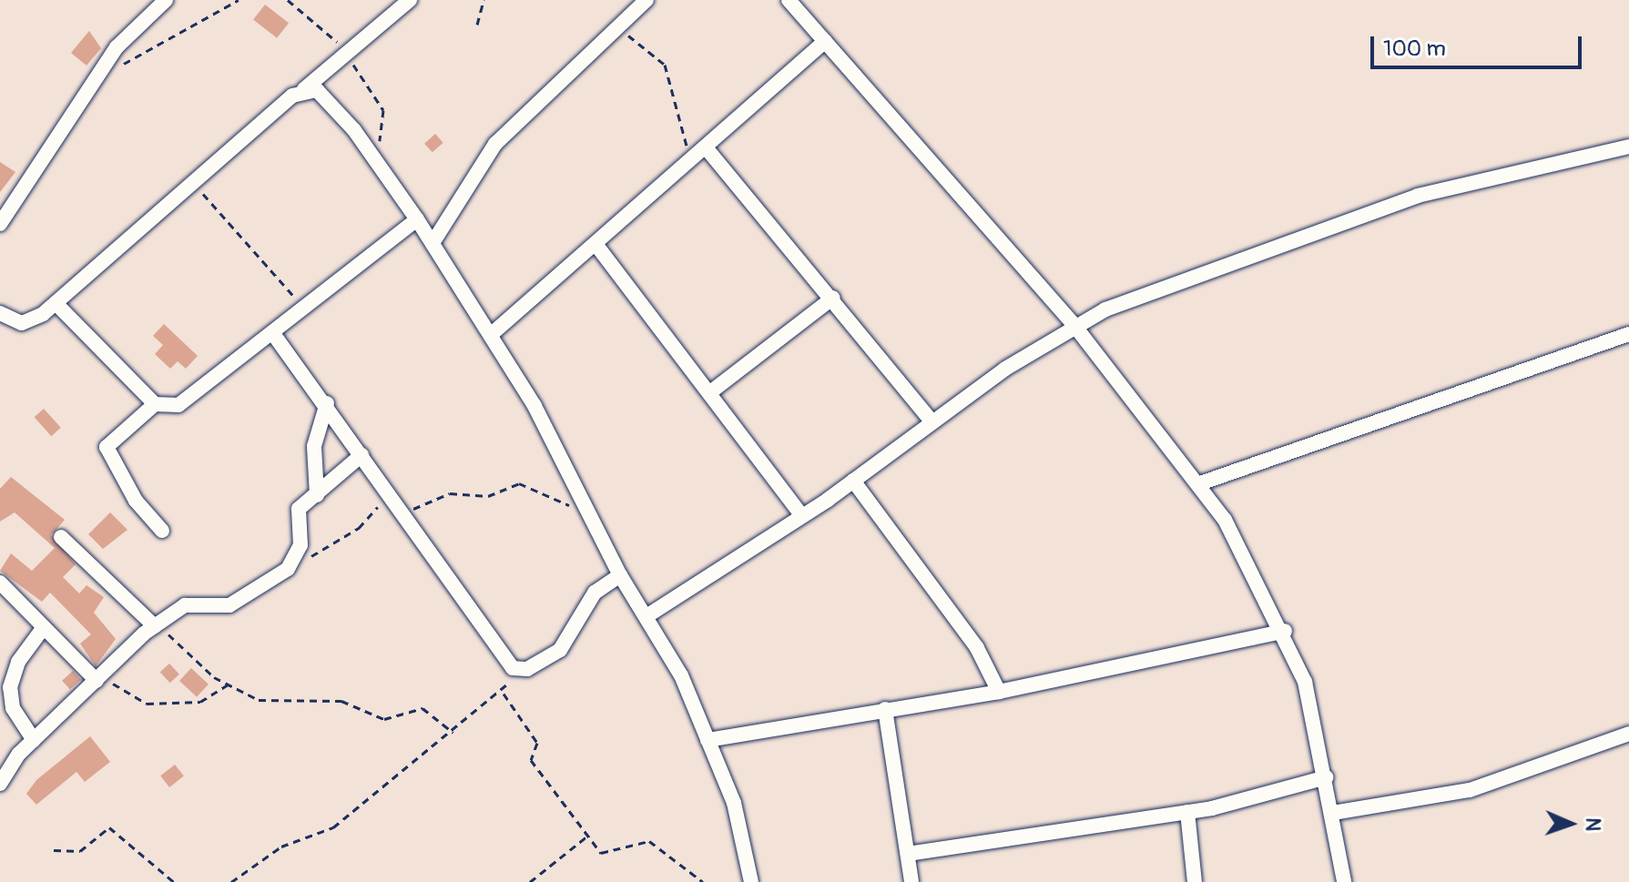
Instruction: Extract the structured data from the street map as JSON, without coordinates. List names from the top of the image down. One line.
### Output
{"scale_bar":"100 m","north":"right"}
